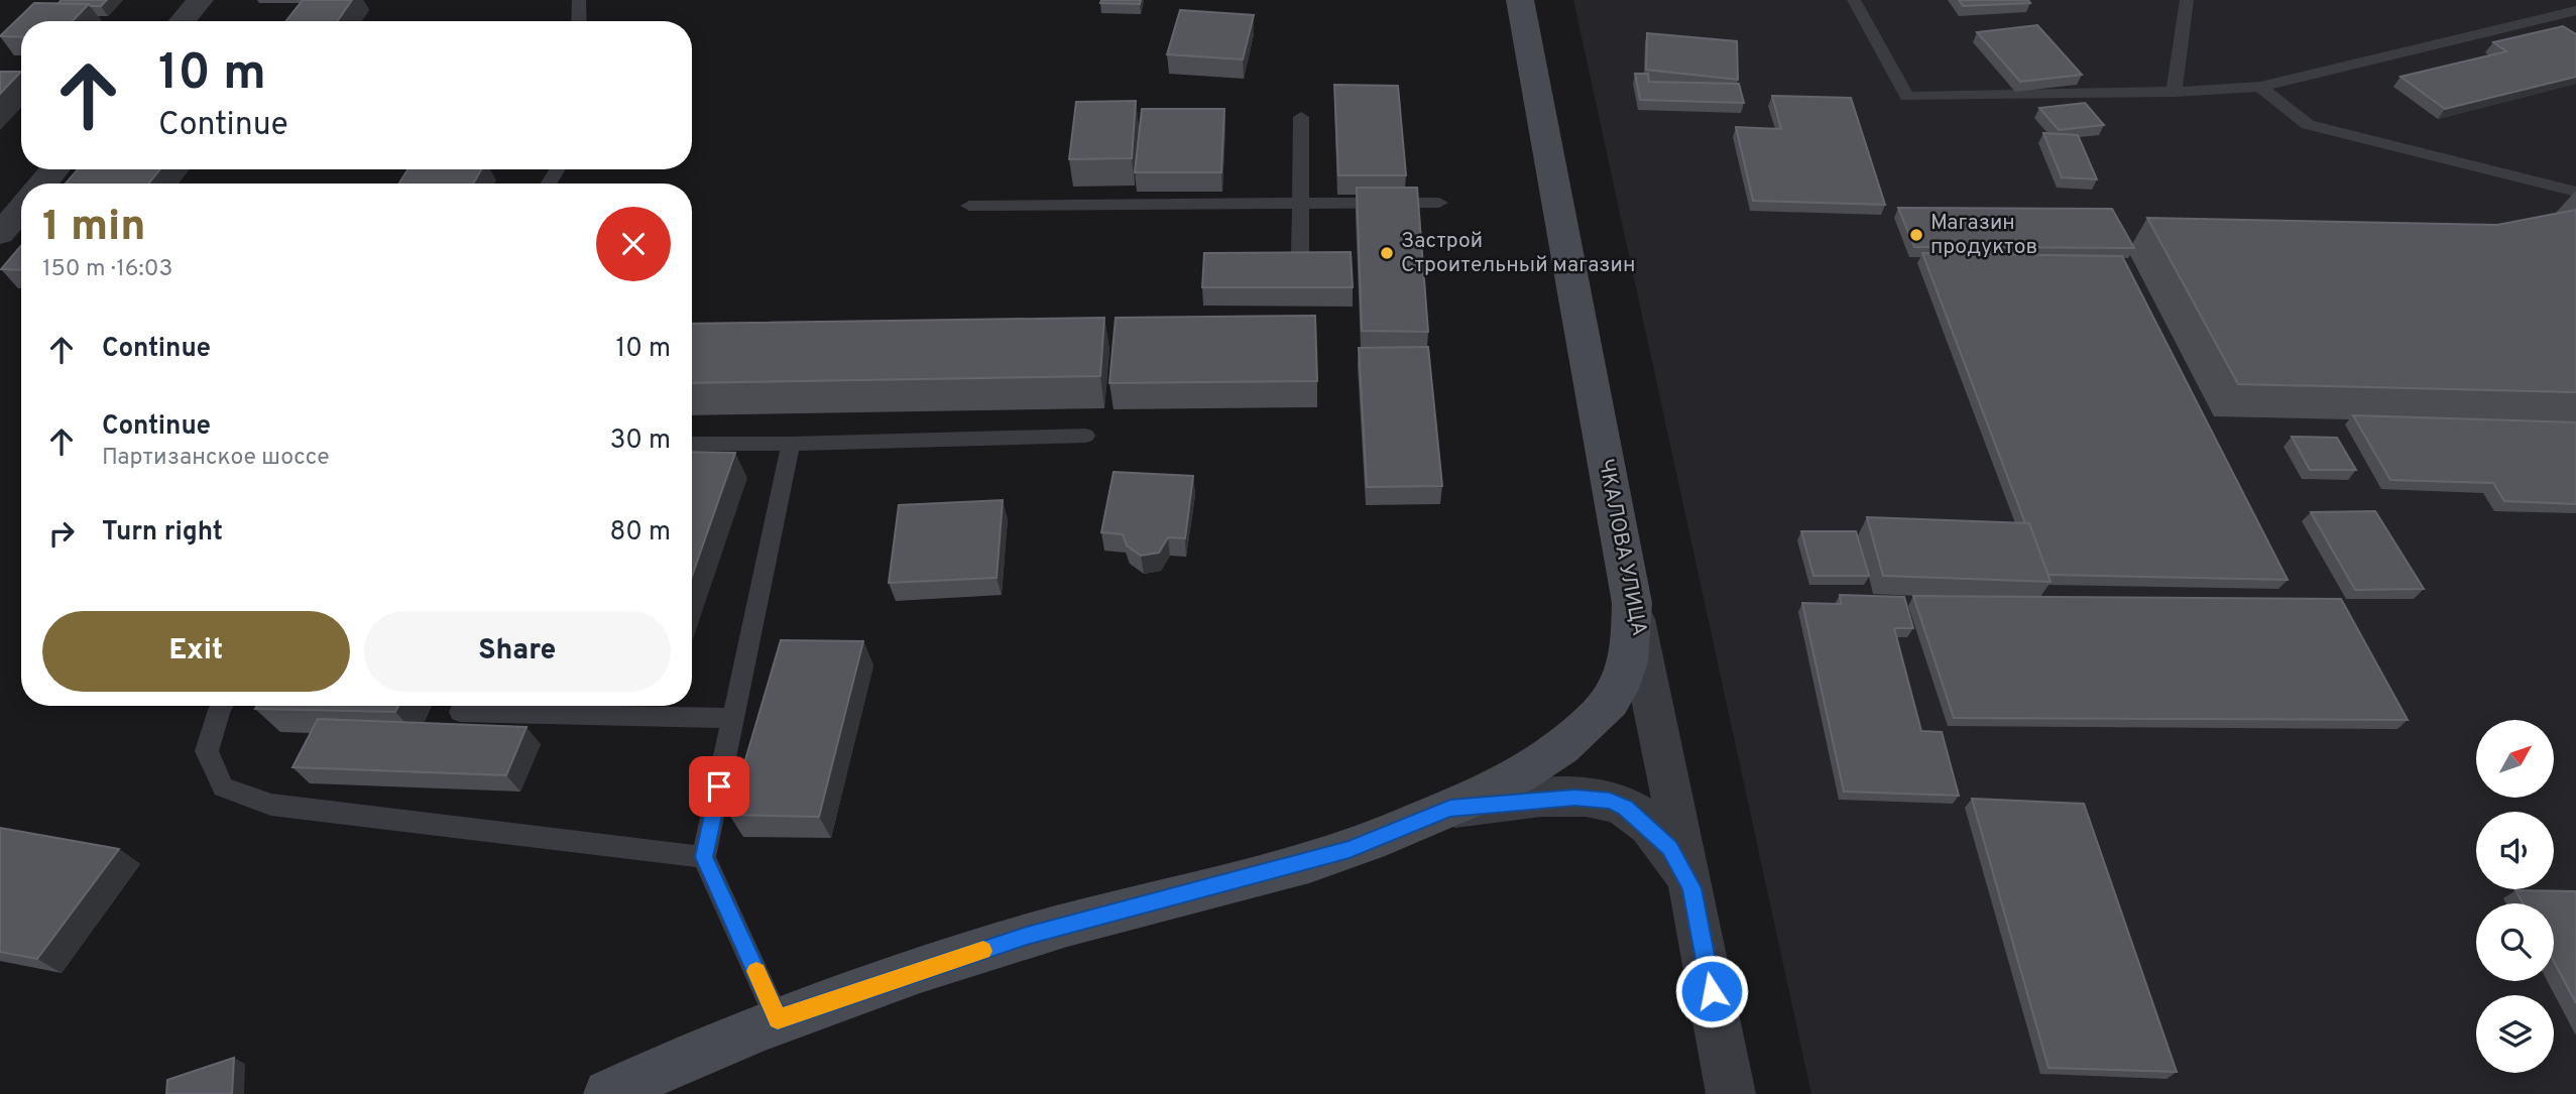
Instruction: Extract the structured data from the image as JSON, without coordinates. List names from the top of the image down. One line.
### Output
{"streets":{"main road":["ЧКАЛОВА УЛИЦА"]},"places":["Магазин продуктов","Застрой Строительный магазин"],"north":"top right","page":{"turn":["10 m","Continue"],"heading":["1 min","150 m · 16:03"],"list":[{"name":"Continue","value":"10 m"},{"name":"Continue","note":"Партизанское шоссе","value":"30 m"},{"name":"Turn right","value":"80 m"}],"buttons":["Exit","Share"]}}
